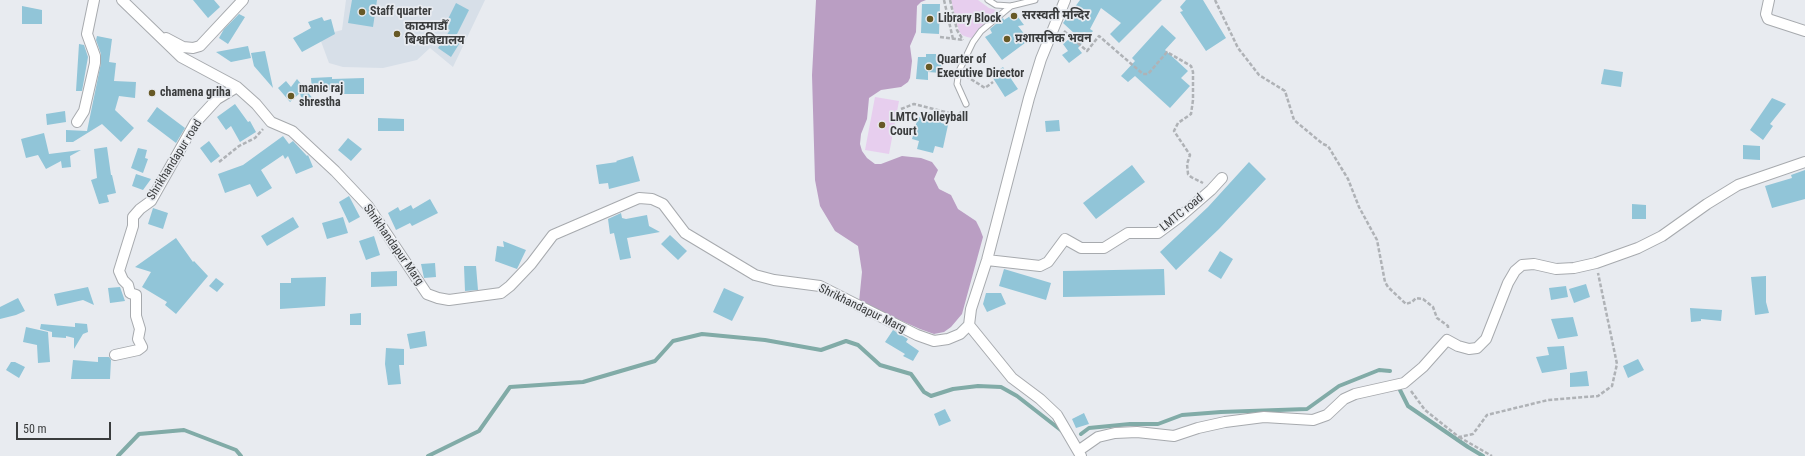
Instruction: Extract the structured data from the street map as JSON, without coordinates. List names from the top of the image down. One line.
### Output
{"streets":{"street":["Shrikhandapur road","LMTC road","Shrikhandapur Marg"]},"crossings":[["Shrikhandapur road","Shrikhandapur Marg"]],"places":["Staff quarter","सरस्वती मन्दिर","Library Block","काठमाडौँ बिश्वबिद्यालय","प्रशासनिक भवन","Quarter of Executive Director","chamena griha","manic raj shrestha","LMTC Volleyball Court"],"scale_bar":"50 m"}
